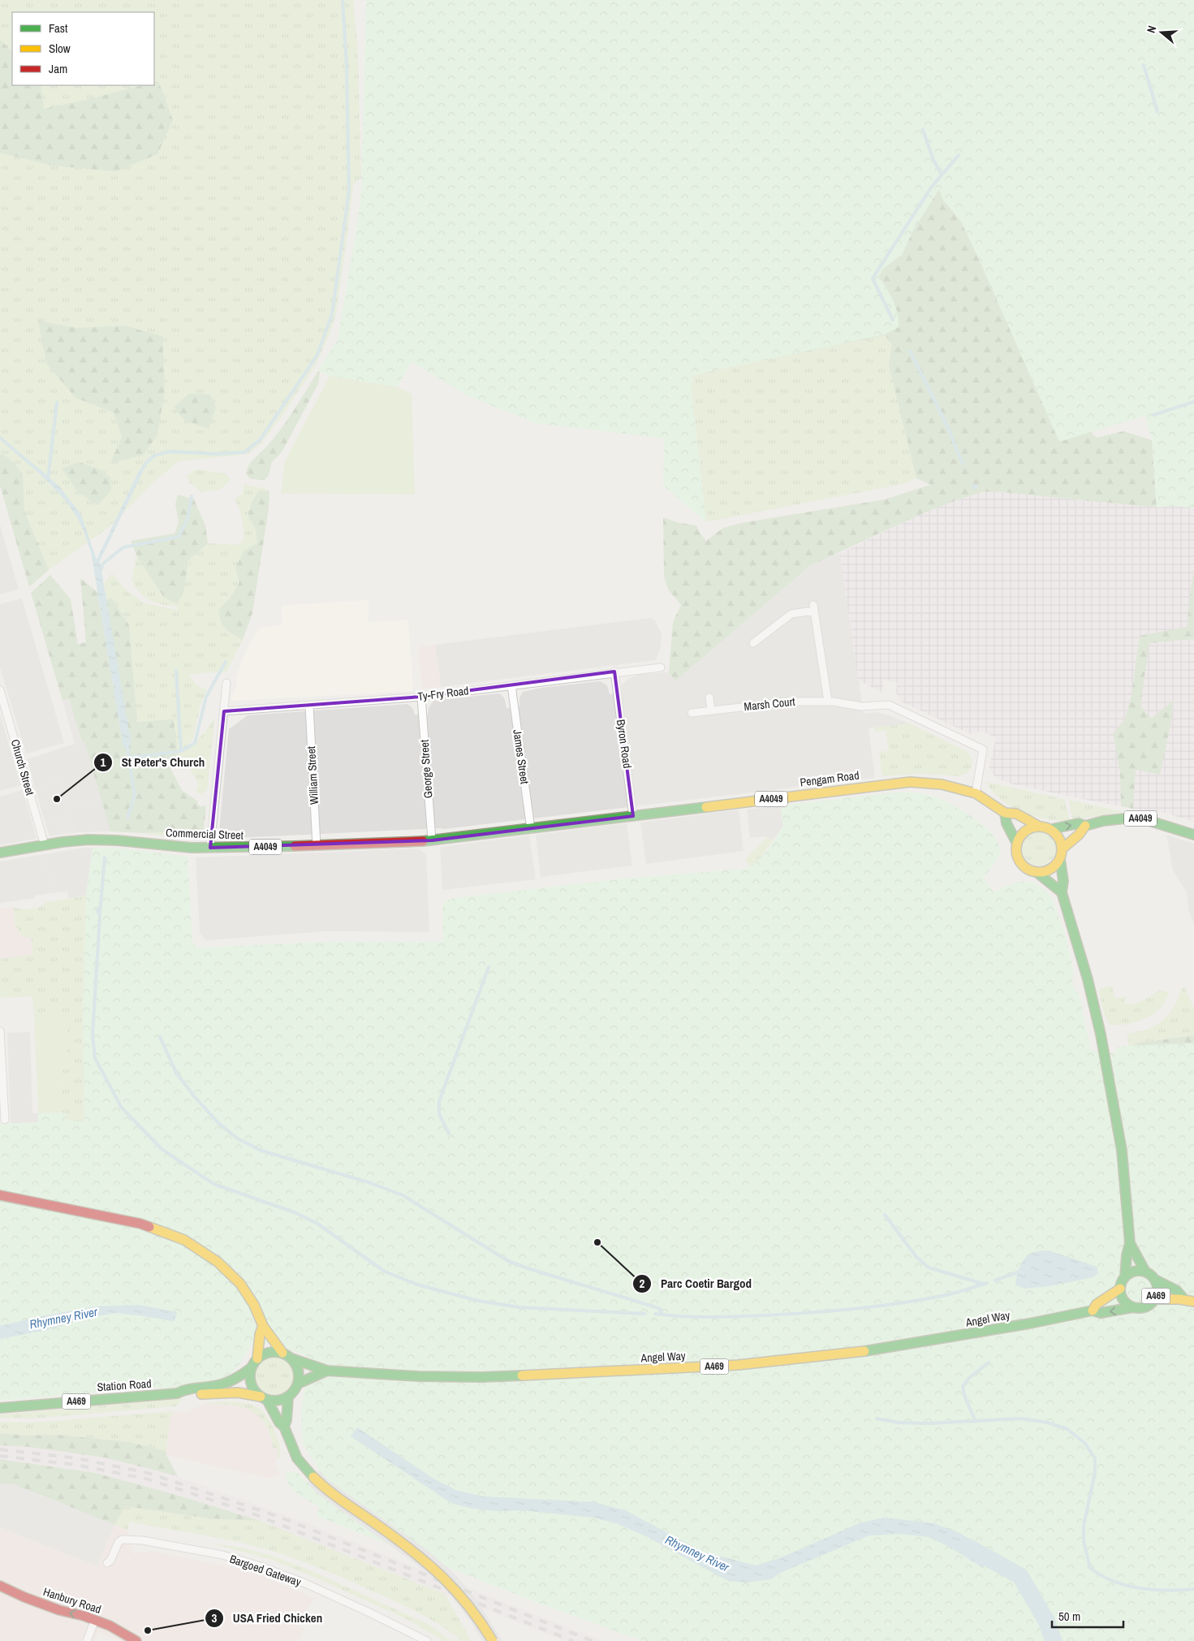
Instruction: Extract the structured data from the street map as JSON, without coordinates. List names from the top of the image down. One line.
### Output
{"streets":{"main road":["Pengam Road","A4049","Commercial Street","A469","Angel Way","Station Road","Hanbury Road"],"street":["Ty-Fry Road","Marsh Court","Byron Road","James Street","Church Street","George Street","William Street","Bargoed Gateway"]},"crossings":[["Ty-Fry Road","Byron Road"],["Ty-Fry Road","James Street"],["Ty-Fry Road","George Street"],["Ty-Fry Road","William Street"],["Marsh Court","Pengam Road"],["Byron Road","Pengam Road"],["James Street","Pengam Road"],["James Street","Commercial Street"],["Church Street","Commercial Street"],["George Street","Commercial Street"],["William Street","Commercial Street"],["Pengam Road","A4049"],["Pengam Road","Commercial Street"],["A469","Angel Way"],["A469","Station Road"],["Angel Way","Station Road"]],"one_way":["Hanbury Road"],"water":["Rhymney River"],"places":["St Peter's Church","Parc Coetir Bargod","USA Fried Chicken"],"legend":["Fast","Slow","Jam"],"scale_bar":"50 m","north":"left"}
